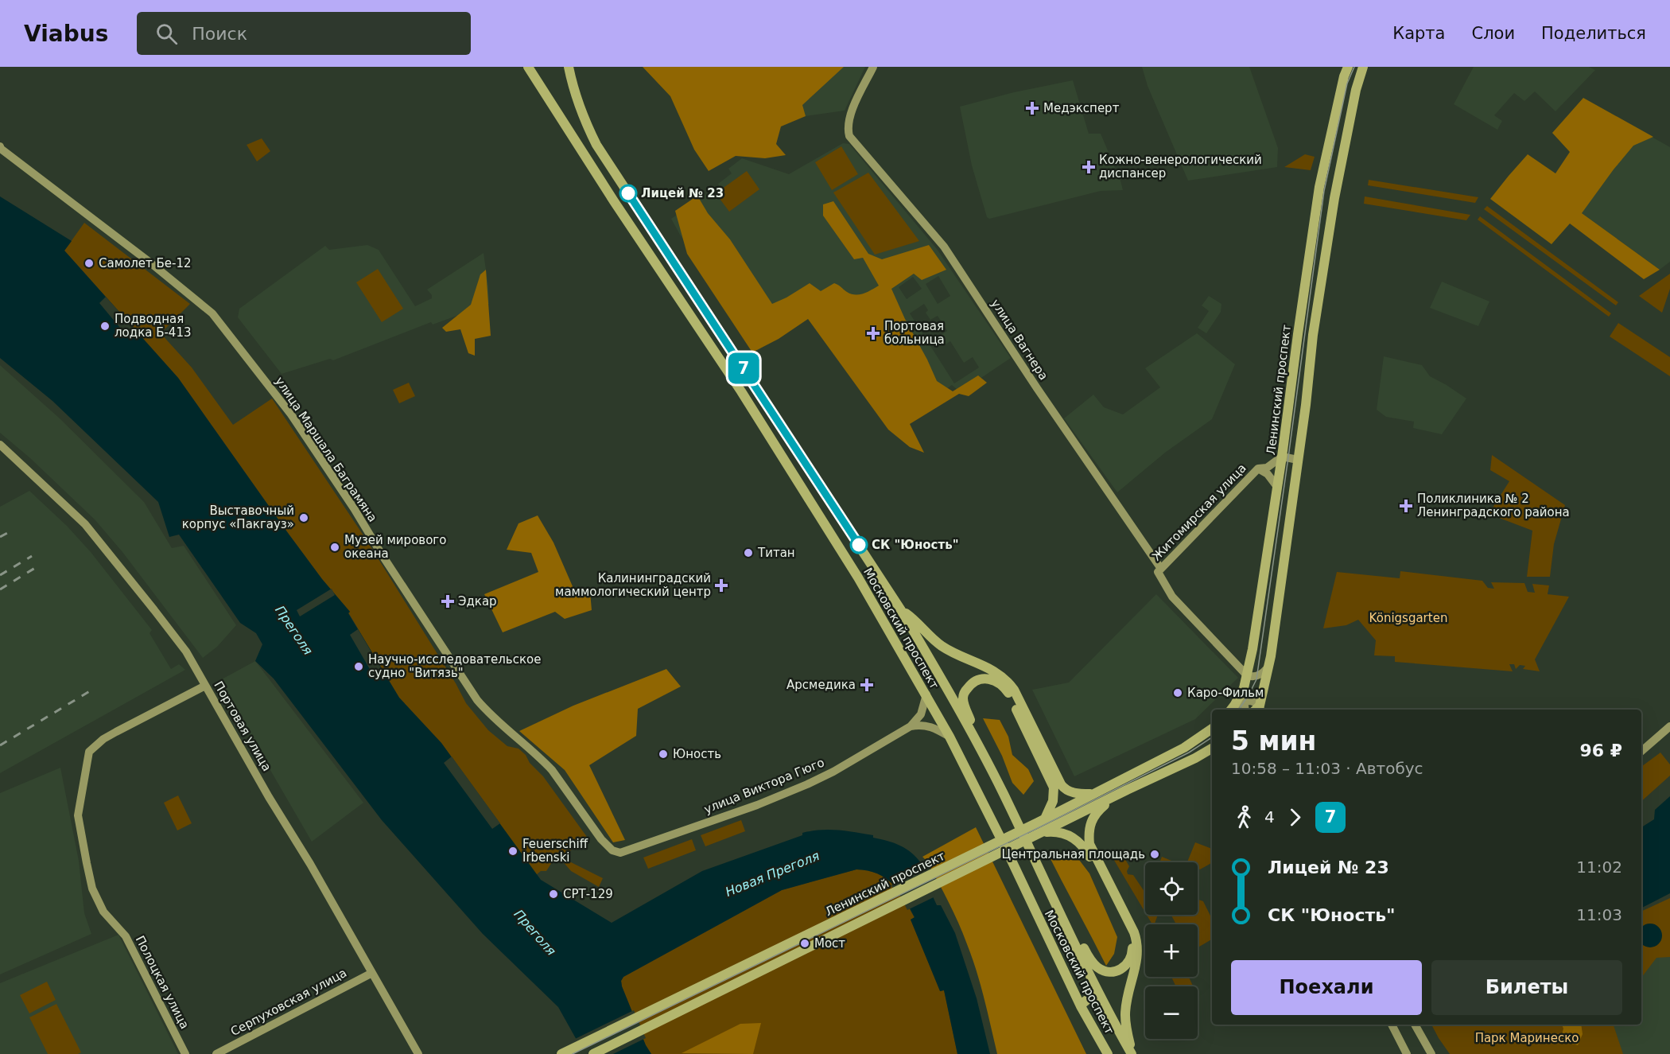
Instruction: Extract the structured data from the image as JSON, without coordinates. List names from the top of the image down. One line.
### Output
{"streets":{"main road":["Ленинский проспект","Московский проспект"],"street":["улица Вагнера","улица Маршала Баграмяна","Житомирская улица","Портовая улица","улица Виктора Гюго","Полоцкая улица","Серпуховская улица"]},"crossings":[["улица Вагнера","Ленинский проспект"],["улица Вагнера","Житомирская улица"],["Ленинский проспект","Житомирская улица"],["улица Маршала Баграмяна","улица Виктора Гюго"],["Московский проспект","улица Виктора Гюго"],["Портовая улица","Полоцкая улица"],["Портовая улица","Серпуховская улица"]],"water":["Преголя","Новая Преголя"],"parks":["Königsgarten","Парк Маринеско"],"places":{"health":["Медэксперт","Кожно-венерологический диспансер","Портовая больница","Поликлиника № 2 Ленинградского района","Калининградский маммологический центр","Эдкар","Арсмедика"],"other":["Лицей № 23","Самолет Бе-12","Подводная лодка Б-413","Выставочный корпус «Пакгауз»","СК \"Юность\"","Музей мирового океана","Титан","Научно-исследовательское судно \"Витязь\"","Каро-Фильм","Юность","Feuerschiff Irbenski","Центральная площадь","СРТ-129","Мост"]},"lines":["bus line 7"],"page":{"header":"Viabus","search":"Поиск","nav":["Карта","Слои","Поделиться"],"on_map":"7","heading":["5 мин","10:58 – 11:03 · Автобус","96 ₽"],"legs":["4","7"],"list":[{"name":"Лицей № 23","value":"11:02"},{"name":"СК \"Юность\"","value":"11:03"}],"map_buttons":["+","−"],"buttons":["Поехали","Билеты"]}}
